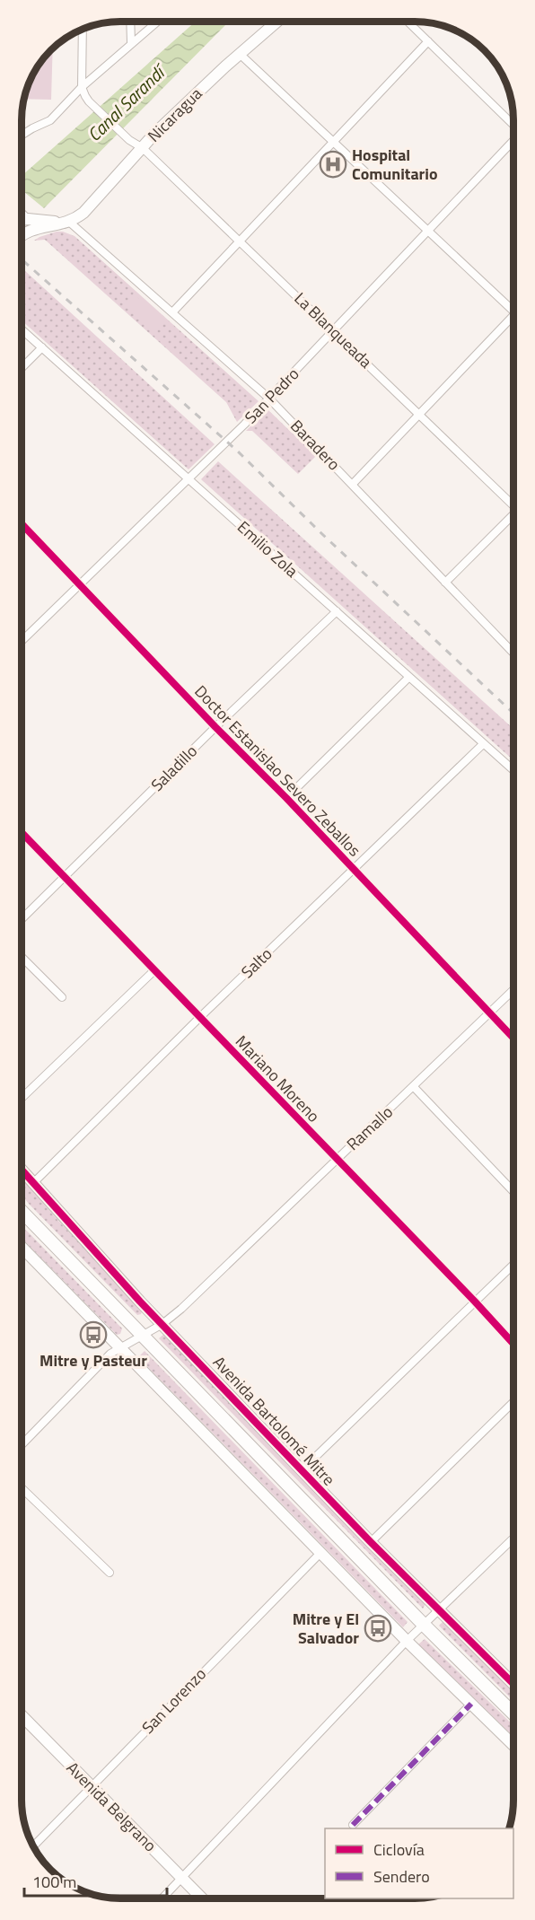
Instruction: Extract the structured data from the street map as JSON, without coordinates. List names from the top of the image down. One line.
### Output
{"streets":{"main road":["Avenida Bartolomé Mitre"],"street":["Nicaragua","La Blanqueada","San Pedro","Baradero","Emilio Zola","Saladillo","Doctor Estanislao Severo Zeballos","Salto","Mariano Moreno","Ramallo","San Lorenzo","Avenida Belgrano"]},"crossings":[["Nicaragua","La Blanqueada"],["Nicaragua","Baradero"],["La Blanqueada","San Pedro"],["San Pedro","Baradero"],["San Pedro","Emilio Zola"],["San Pedro","Doctor Estanislao Severo Zeballos"],["Emilio Zola","Saladillo"],["Emilio Zola","Salto"],["Saladillo","Doctor Estanislao Severo Zeballos"],["Saladillo","Mariano Moreno"],["Doctor Estanislao Severo Zeballos","Salto"],["Doctor Estanislao Severo Zeballos","Ramallo"],["Salto","Mariano Moreno"],["Salto","Avenida Bartolomé Mitre"],["Mariano Moreno","Ramallo"],["Ramallo","Avenida Bartolomé Mitre"],["San Lorenzo","Avenida Belgrano"]],"water":["Canal Sarandí"],"places":{"hospital":["Hospital Comunitario"],"bus stop":["Mitre y Pasteur","Mitre y El Salvador"]},"legend":["Ciclovía","Sendero"],"scale_bar":"100 m"}
